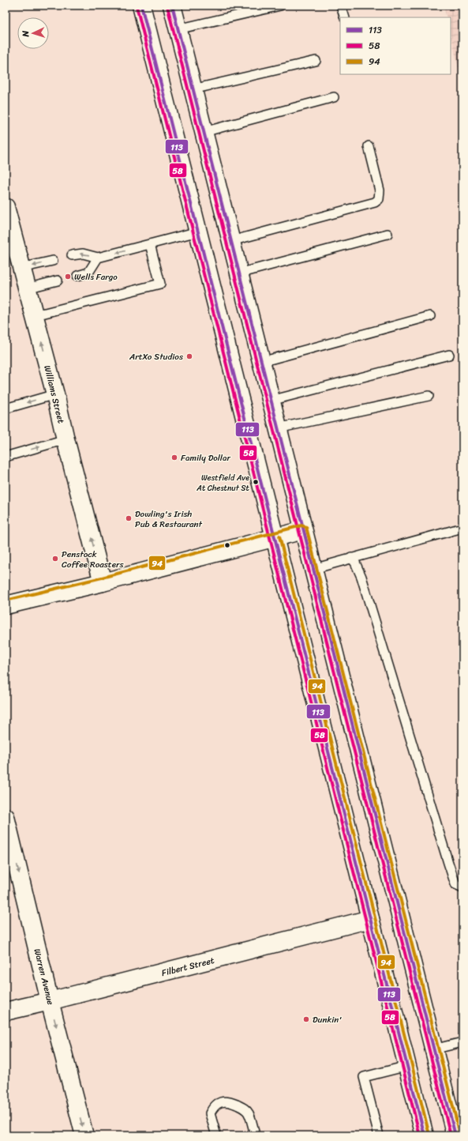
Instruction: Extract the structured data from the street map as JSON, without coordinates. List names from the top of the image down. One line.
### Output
{"streets":{"main road":["Williams Street","Filbert Street","Warren Avenue"]},"crossings":[["Filbert Street","Warren Avenue"]],"one_way":["Williams Street","Warren Avenue"],"places":["Wells Fargo","ArtXo Studios","Family Dollar","Westfield Ave At Chestnut St","Dowling's Irish Pub & Restaurant","Penstock Coffee Roasters","Dunkin'"],"lines":["transit line 113","transit line 58","transit line 94"],"legend":["113","58","94"],"north":"left"}
